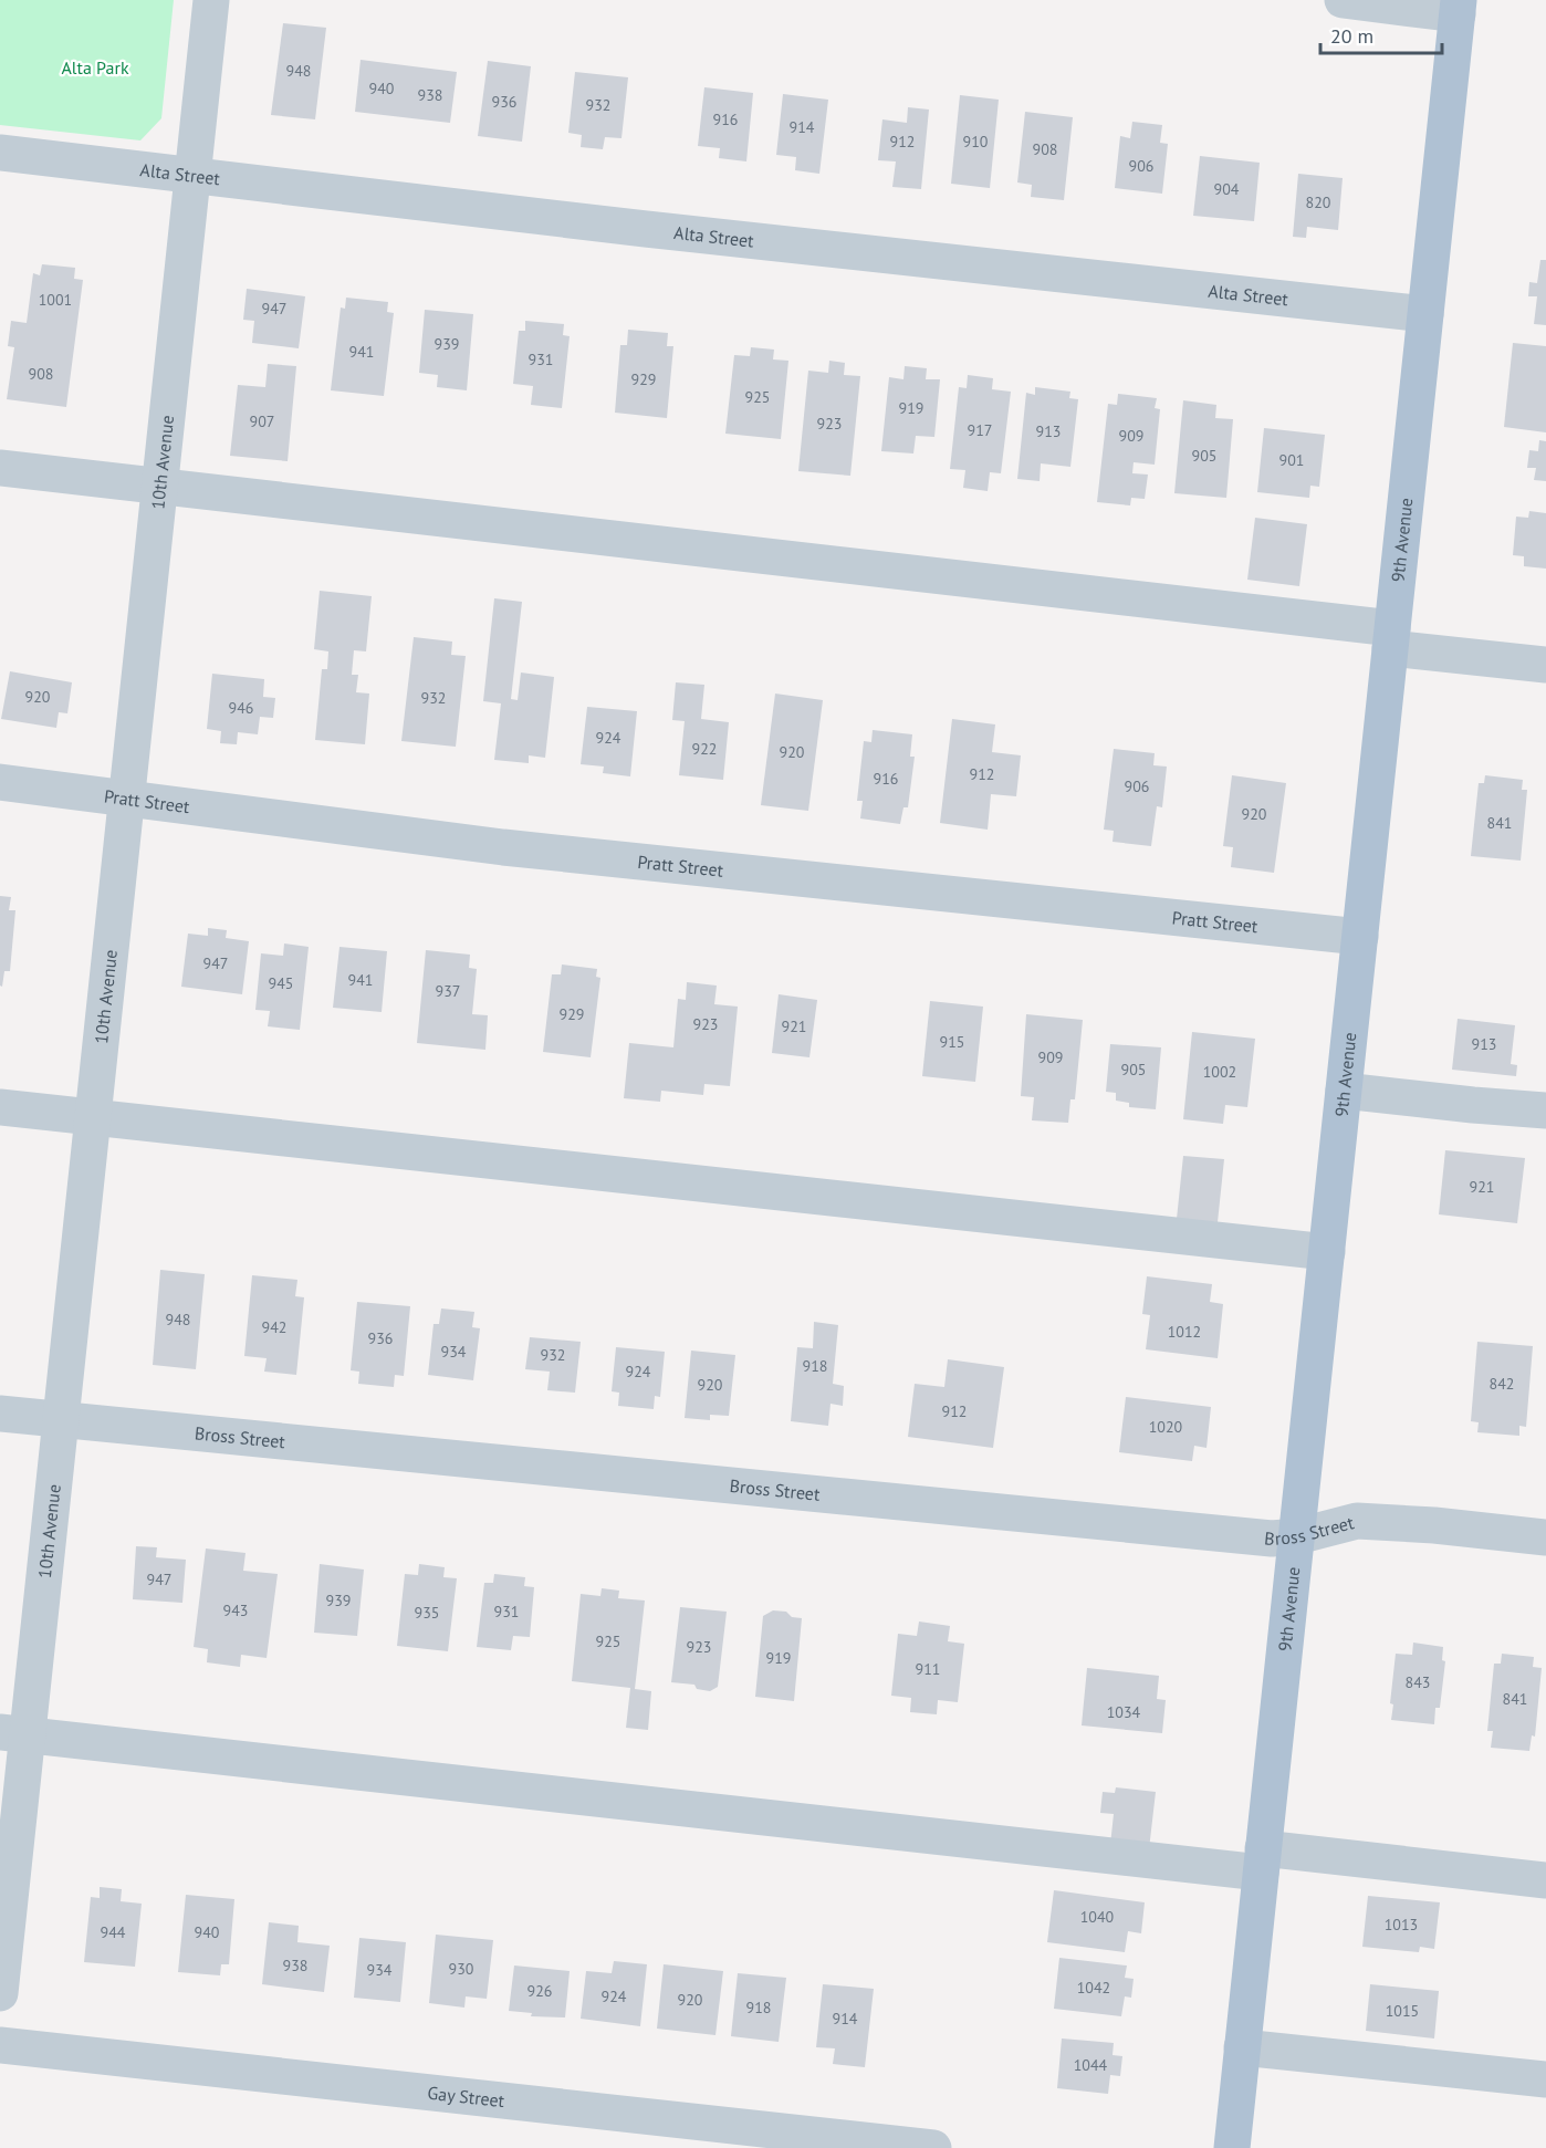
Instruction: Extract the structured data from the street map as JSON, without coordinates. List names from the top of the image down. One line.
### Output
{"streets":{"main road":["9th Avenue"],"street":["Alta Street","10th Avenue","Pratt Street","Bross Street","Gay Street"]},"crossings":[["Alta Street","10th Avenue"],["Alta Street","9th Avenue"],["10th Avenue","Pratt Street"],["10th Avenue","Bross Street"],["9th Avenue","Pratt Street"],["9th Avenue","Bross Street"]],"parks":["Alta Park"],"house_numbers":["948","940","938","936","932","916","914","912","910","908","906","904","820","1001","947","939","941","931","908","929","925","919","907","923","917","913","909","905","901","920","932","946","924","922","920","912","916","906","920","841","947","941","945","937","929","923","921","915","913","909","905","1002","921","948","942","1012","936","934","932","918","924","842","920","912","1020","947","939","943","931","935","925","923","919","911","843","841","1034","1040","1013","944","940","938","930","934","1042","926","924","920","918","1015","914","1044"],"scale_bar":"20 m"}
